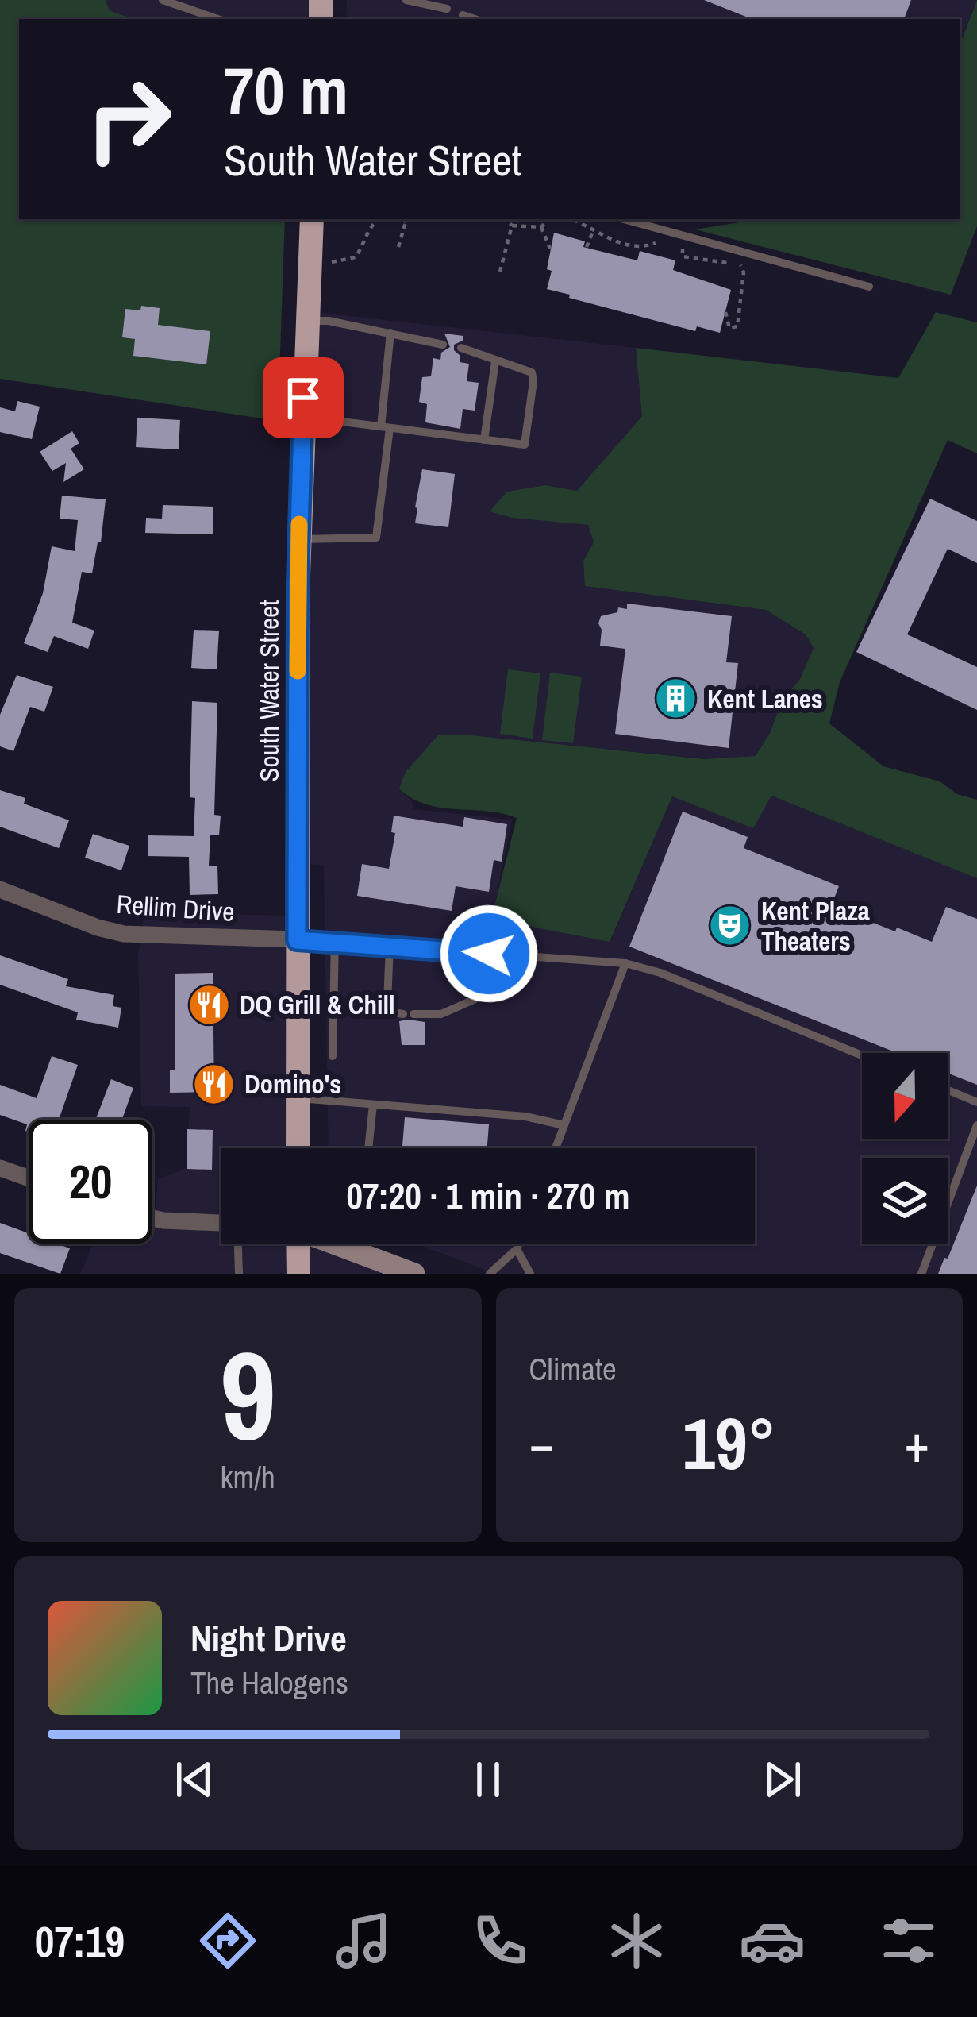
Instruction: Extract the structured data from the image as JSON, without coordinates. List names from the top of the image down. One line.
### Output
{"streets":{"main road":["South Water Street"],"street":["Rellim Drive"]},"crossings":[["South Water Street","Rellim Drive"]],"places":{"building":["Kent Lanes"],"theatre":["Kent Plaza Theaters"],"restaurant":["DQ Grill & Chill","Domino's"]},"north":"bottom","page":{"turn":["70 m","South Water Street"],"limit":"20","trip":"07:20 · 1 min · 270 m","tile":[["9","km/h"],"Climate"],"heat":["−","19°","+"],"song":["Night Drive","The Halogens"],"tabs":"07:19"}}
